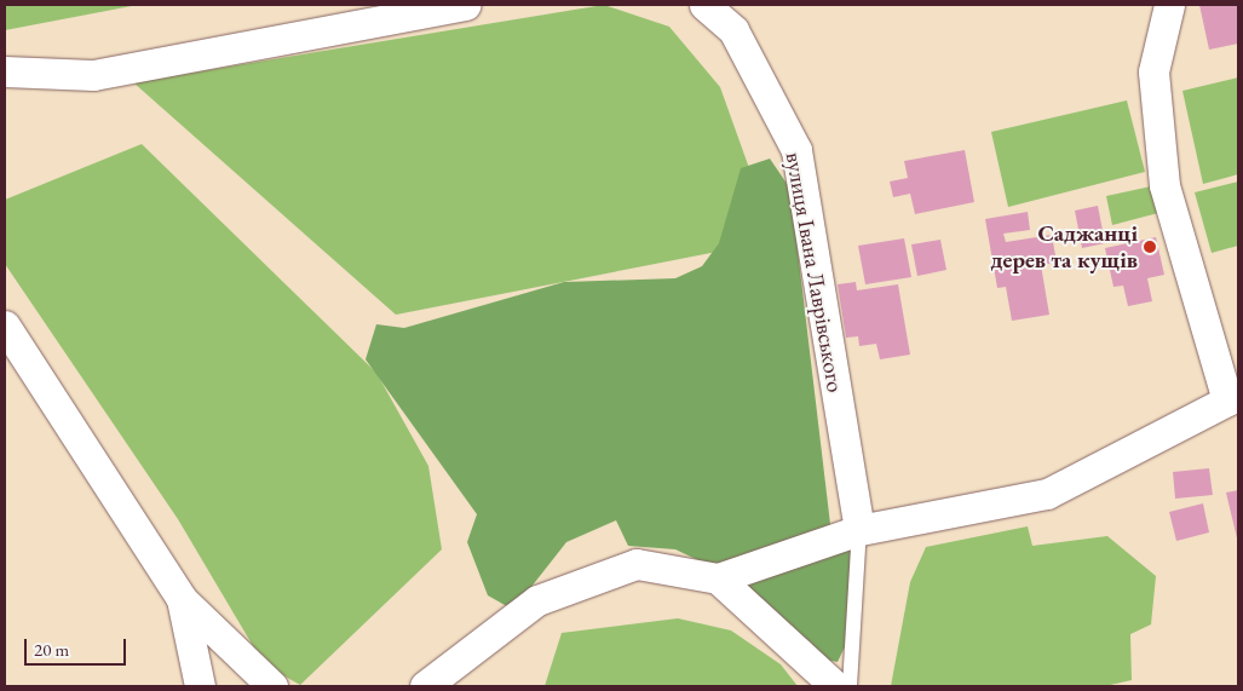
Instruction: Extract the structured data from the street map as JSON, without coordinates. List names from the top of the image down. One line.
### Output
{"streets":{"street":["вулиця Івана Лаврівського"]},"places":["Саджанці дерев та кущів"],"scale_bar":"20 m"}
